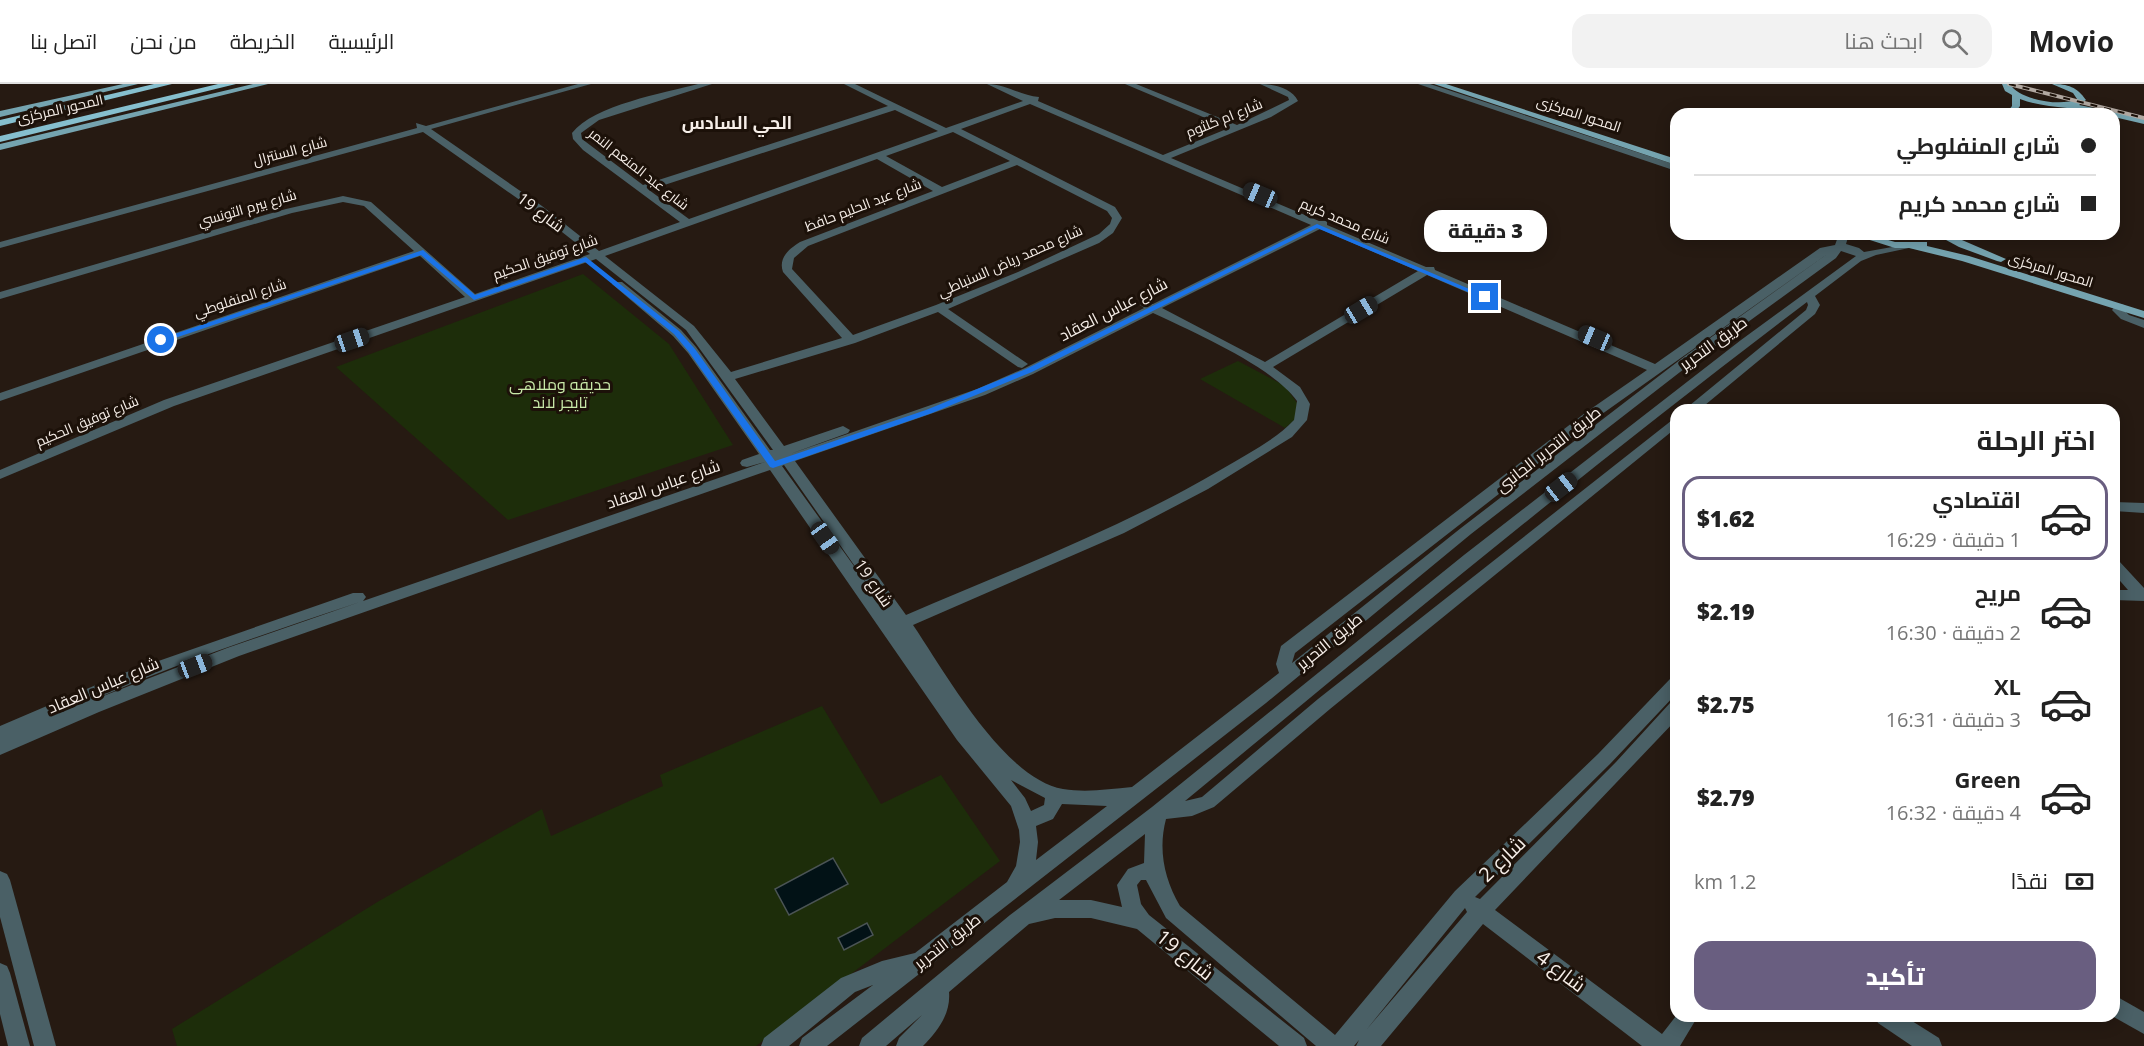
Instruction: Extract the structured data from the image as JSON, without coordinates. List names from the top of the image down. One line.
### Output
{"streets":{"highway":["المحور المركزى"],"street":["شارع ام كلثوم","شارع السنترال","شارع عبد المنعم النمر","شارع عبد الحليم حافظ","شارع بيرم التونسي","شارع 19","شارع محمد كريم","شارع توفيق الحكيم","شارع محمد رياض السنباطي","شارع المنفلوطي","شارع عباس العقاد","طريق التحرير","طريق التحرير الجانبى","شارع 2","شارع 4"]},"crossings":[["المحور المركزى","طريق التحرير"],["شارع ام كلثوم","شارع محمد كريم"],["شارع السنترال","شارع 19"],["شارع عبد المنعم النمر","شارع توفيق الحكيم"],["شارع عبد الحليم حافظ","شارع محمد رياض السنباطي"],["شارع بيرم التونسي","شارع توفيق الحكيم"],["شارع بيرم التونسي","شارع المنفلوطي"],["شارع 19","شارع توفيق الحكيم"],["شارع 19","شارع محمد رياض السنباطي"],["شارع 19","شارع عباس العقاد"],["شارع 19","طريق التحرير"],["شارع محمد كريم","شارع توفيق الحكيم"],["شارع محمد كريم","شارع عباس العقاد"],["شارع محمد كريم","طريق التحرير الجانبى"],["شارع توفيق الحكيم","شارع محمد رياض السنباطي"],["طريق التحرير","طريق التحرير الجانبى"],["شارع 2","شارع 4"]],"districts":["الحي السادس"],"parks":["حديقه وملاهى تايجر لاند"],"page":{"header":"Movio","search":"ابحث هنا","nav":["الرئيسية","الخريطة","من نحن","اتصل بنا"],"banner":["شارع المنفلوطي","شارع محمد كريم"],"bubble":"3 دقيقة","heading":"اختر الرحلة","list":[{"name":"اقتصادي","note":"1 دقيقة · 16:29","value":"$1.62"},{"name":"مريح","note":"2 دقيقة · 16:30","value":"$2.19"},{"name":"XL","note":"3 دقيقة · 16:31","value":"$2.75"},{"name":"Green","note":"4 دقيقة · 16:32","value":"$2.79"}],"pay":["نقدًا","1.2 km"],"buttons":"تأكيد"}}
